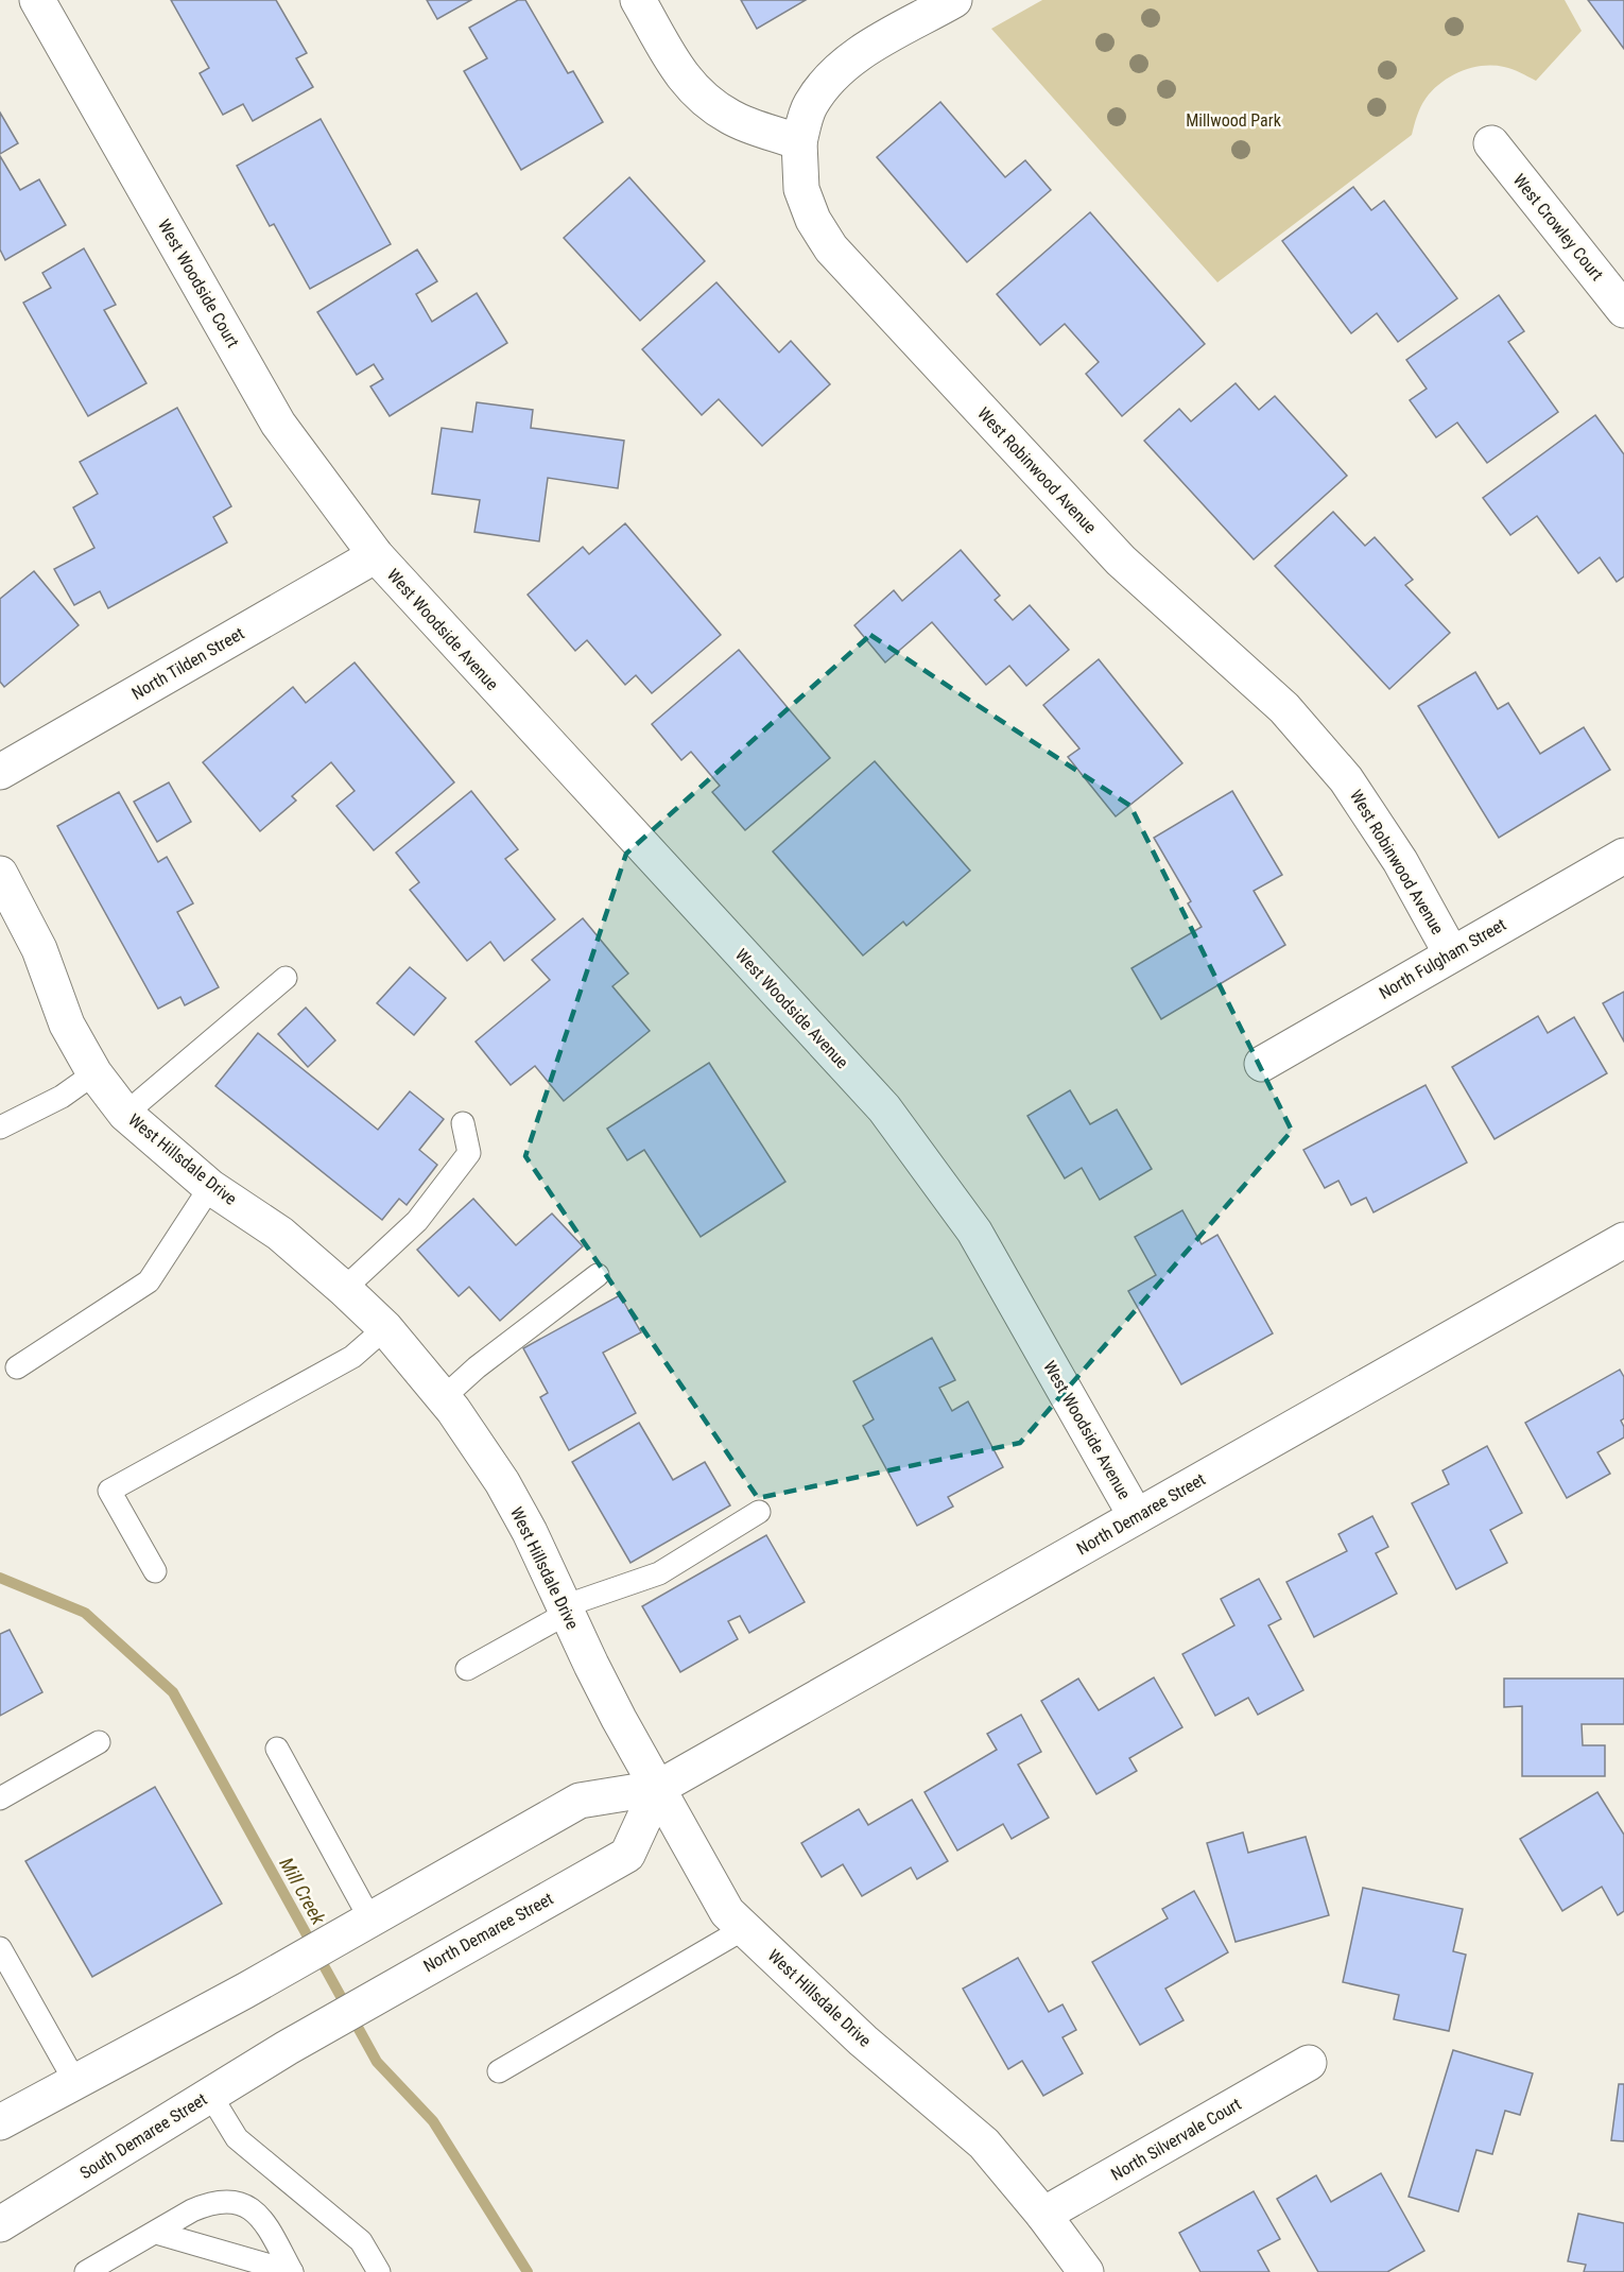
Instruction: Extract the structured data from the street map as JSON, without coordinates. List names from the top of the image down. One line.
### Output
{"streets":{"street":["West Crowley Court","West Woodside Court","West Robinwood Avenue","West Woodside Avenue","North Tilden Street","North Fulgham Street","West Hillsdale Drive","North Demaree Street","South Demaree Street","North Silvervale Court"]},"crossings":[["West Woodside Court","West Woodside Avenue"],["West Woodside Court","North Tilden Street"],["West Robinwood Avenue","North Fulgham Street"],["West Woodside Avenue","North Tilden Street"],["West Woodside Avenue","North Demaree Street"],["West Hillsdale Drive","North Demaree Street"],["West Hillsdale Drive","North Silvervale Court"],["North Demaree Street","South Demaree Street"]],"water":["Mill Creek"],"parks":["Millwood Park"]}
